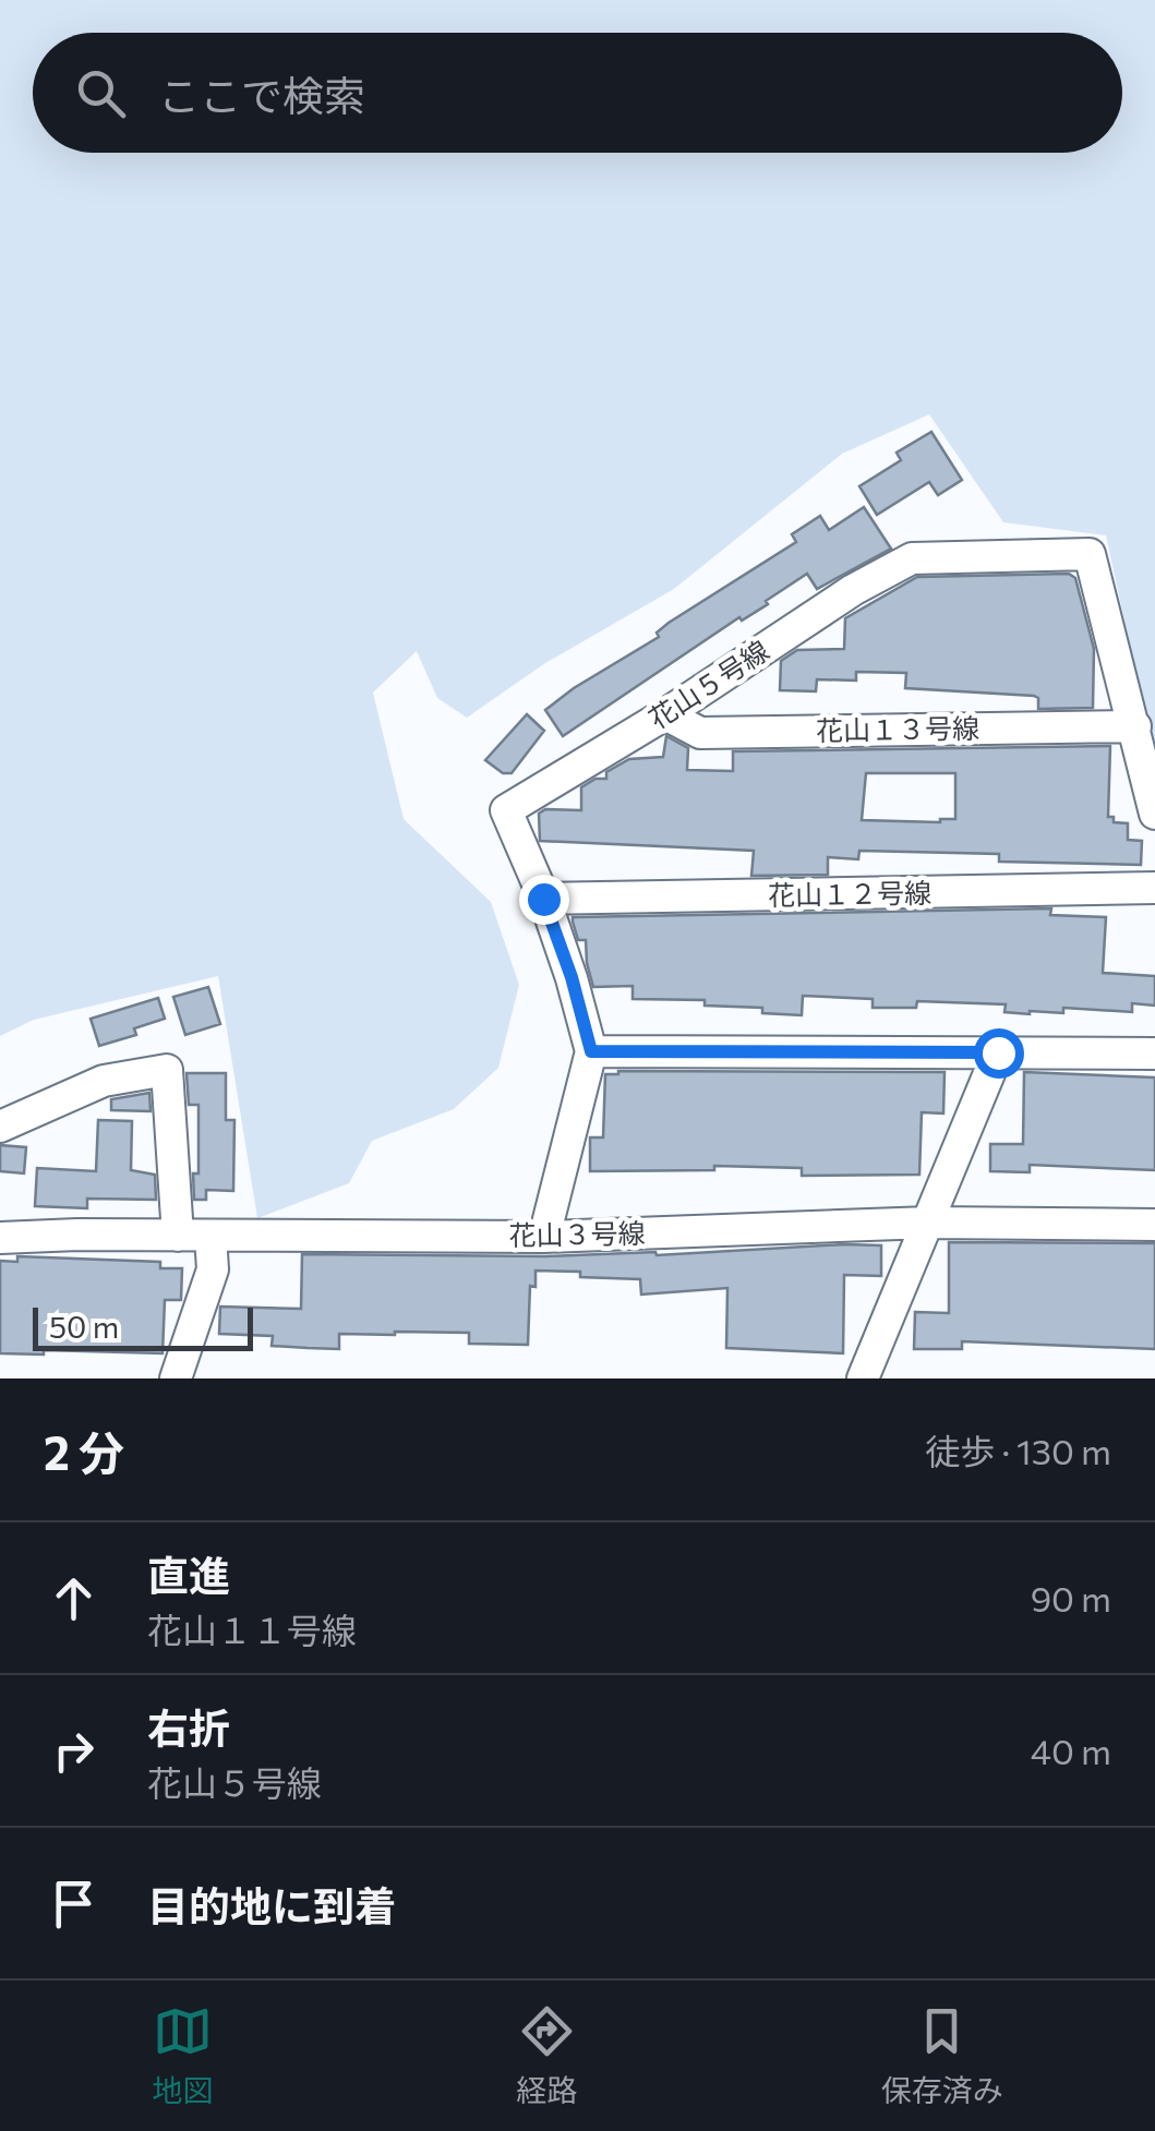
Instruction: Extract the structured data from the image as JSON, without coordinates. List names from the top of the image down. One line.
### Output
{"streets":{"street":["花山５号線","花山１３号線","花山１２号線","花山３号線"]},"crossings":[["花山５号線","花山１３号線"],["花山５号線","花山１２号線"],["花山５号線","花山３号線"]],"scale_bar":"50 m","page":{"search":"ここで検索","scale":"50 m","heading":["2 分","徒歩 · 130 m"],"list":[["直進","花山１１号線","90 m"],["右折","花山５号線","40 m"],"目的地に到着"],"nav":["地図","経路","保存済み"]}}
